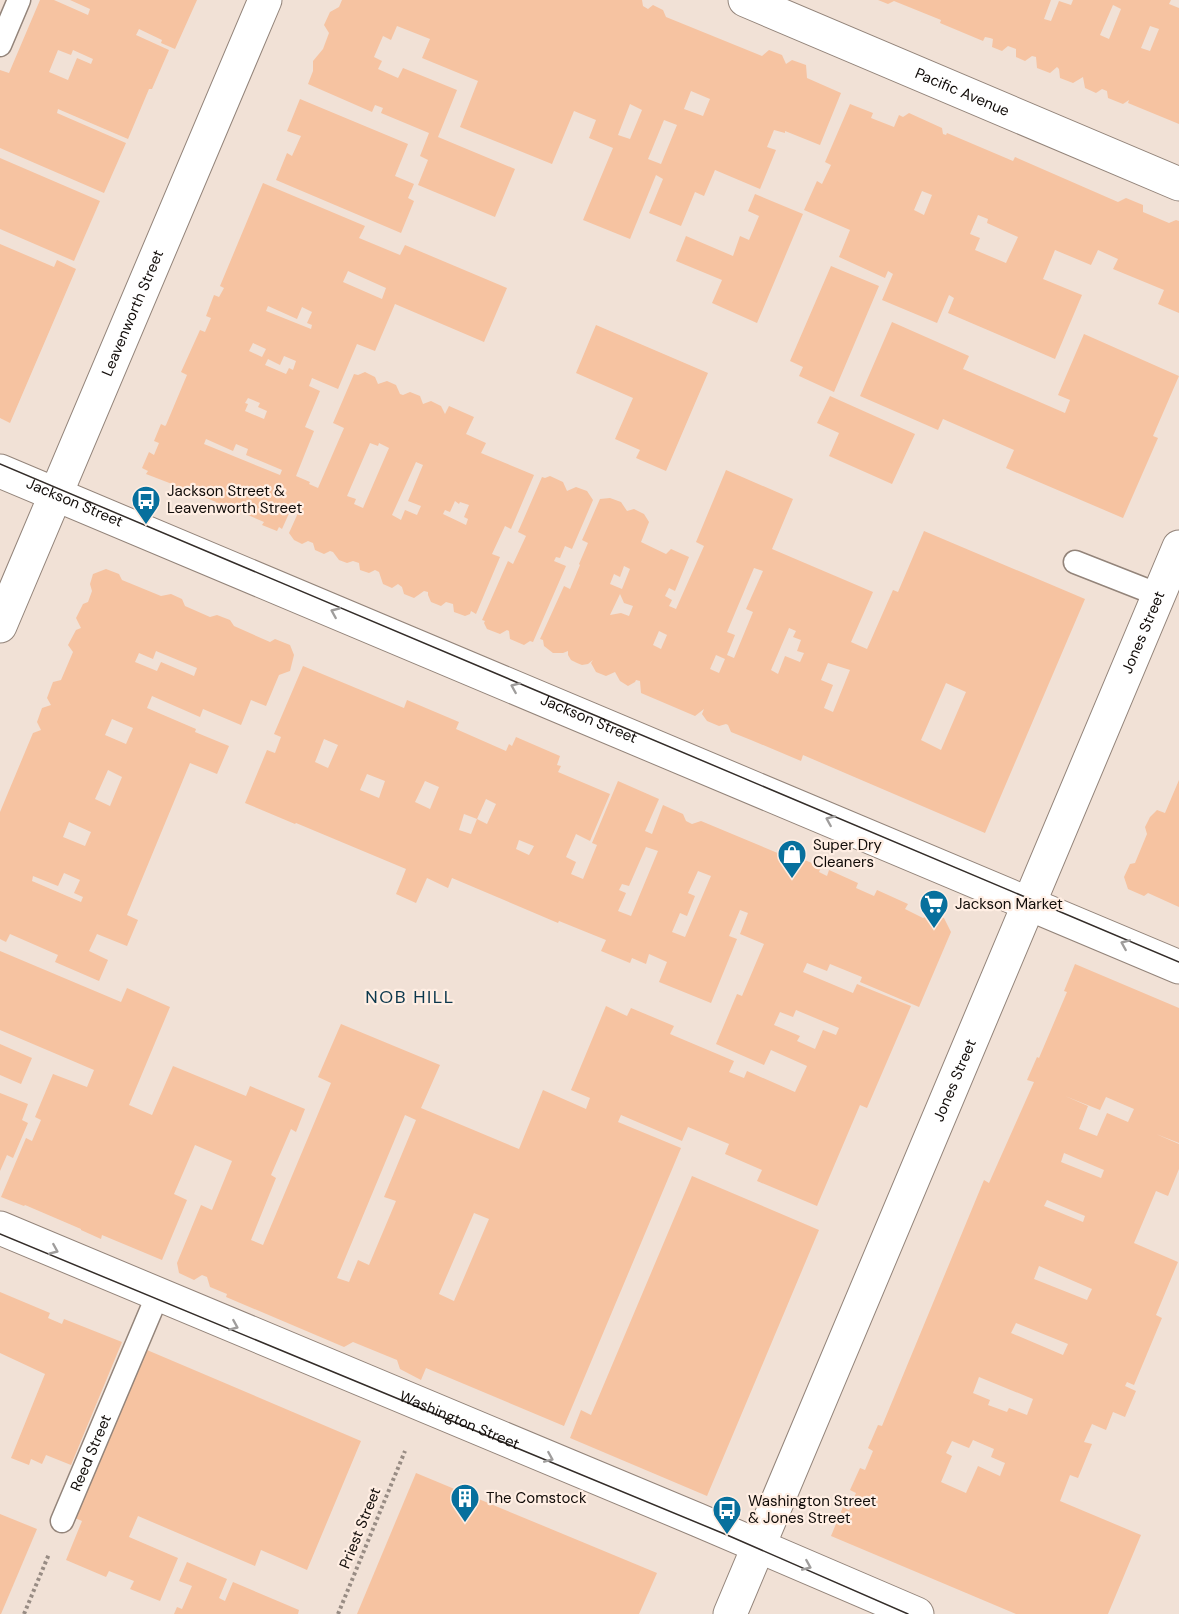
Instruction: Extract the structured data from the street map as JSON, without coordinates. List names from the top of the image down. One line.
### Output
{"streets":{"street":["Pacific Avenue","Leavenworth Street","Jackson Street","Jones Street","Washington Street"],"lane":["Reed Street"],"path":["Priest Street"]},"crossings":[["Leavenworth Street","Jackson Street"],["Jackson Street","Jones Street"],["Jones Street","Washington Street"],["Washington Street","Reed Street"]],"one_way":["Jackson Street","Washington Street"],"districts":["NOB HILL"],"places":{"bus stop":["Jackson Street & Leavenworth Street","Washington Street & Jones Street"],"shop":["Super Dry Cleaners"],"supermarket":["Jackson Market"],"building":["The Comstock"]}}
